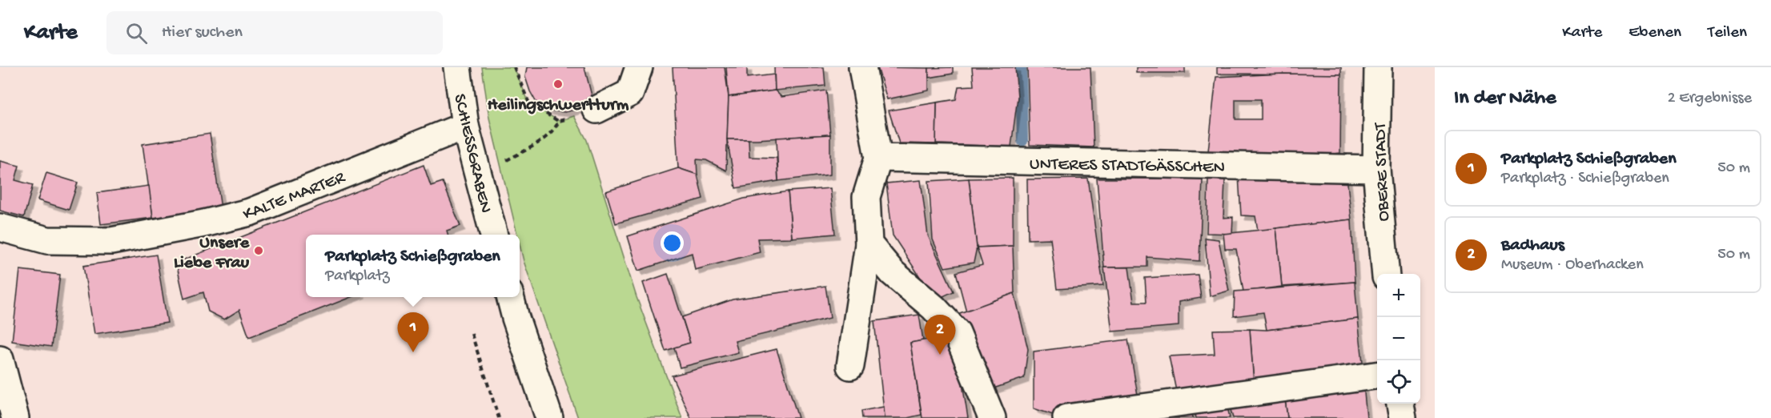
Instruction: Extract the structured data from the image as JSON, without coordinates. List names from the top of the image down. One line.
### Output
{"streets":{"street":["SCHIESSGRABEN","UNTERES STADTGÄSSCHEN","OBERE STADT","KALTE MARTER"]},"crossings":[["SCHIESSGRABEN","KALTE MARTER"],["UNTERES STADTGÄSSCHEN","OBERE STADT"]],"places":["Heilingschwertturm","Unsere Liebe Frau"],"page":{"header":"Karte","search":"Hier suchen","nav":["Karte","Ebenen","Teilen"],"heading":["In der Nähe","2 Ergebnisse"],"list":[{"mark":"1","name":"Parkplatz Schießgraben","note":"Parkplatz · Schießgraben","value":"50 m"},{"mark":"2","name":"Badhaus","note":"Museum · Oberhacken","value":"50 m"}],"popup":["Parkplatz Schießgraben","Parkplatz"],"map_buttons":["+","−"],"pins":["1","2"]}}
